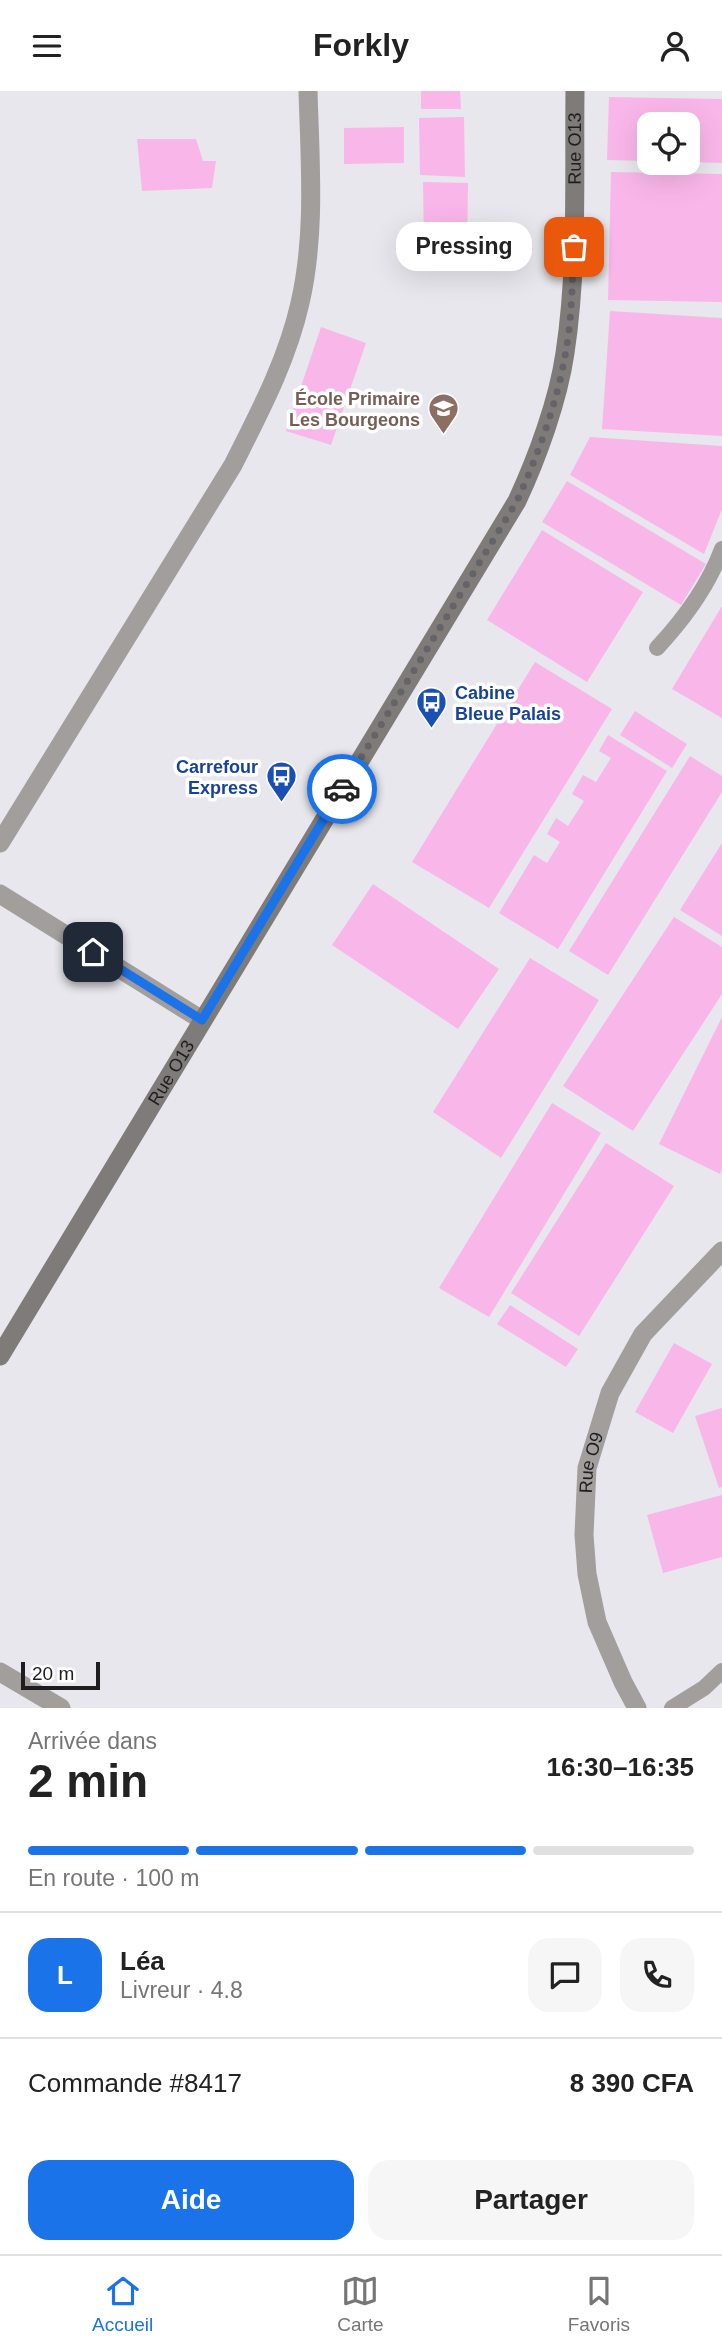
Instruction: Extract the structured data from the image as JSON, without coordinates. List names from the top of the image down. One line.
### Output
{"streets":{"main road":["Rue O13"],"street":["Rue O9"]},"places":{"other":["Pressing"],"school or university":["École Primaire Les Bourgeons"],"bus stop":["Cabine Bleue Palais","Carrefour Express"]},"scale_bar":"20 m","page":{"header":"Forkly","bubble":"Pressing","scale":"20 m","heading":["2 min","Arrivée dans","16:30–16:35"],"panel":["Léa","Livreur · 4.8","Commande #8417","8 390 CFA"],"bar":"En route · 100 m","round":"L","buttons":["Aide","Partager"],"tabs":["Accueil","Carte","Favoris"]}}
